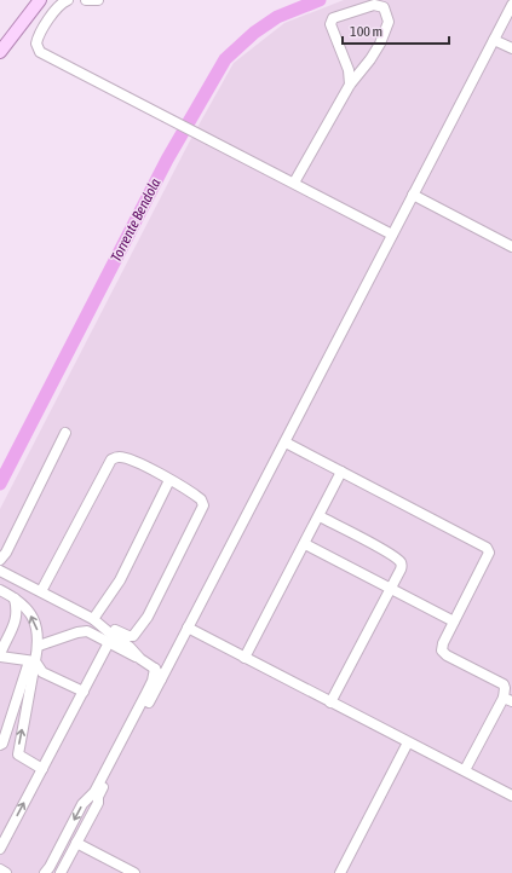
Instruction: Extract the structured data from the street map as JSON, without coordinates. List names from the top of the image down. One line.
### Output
{"water":["Torrente Bendola"],"scale_bar":"100 m"}
